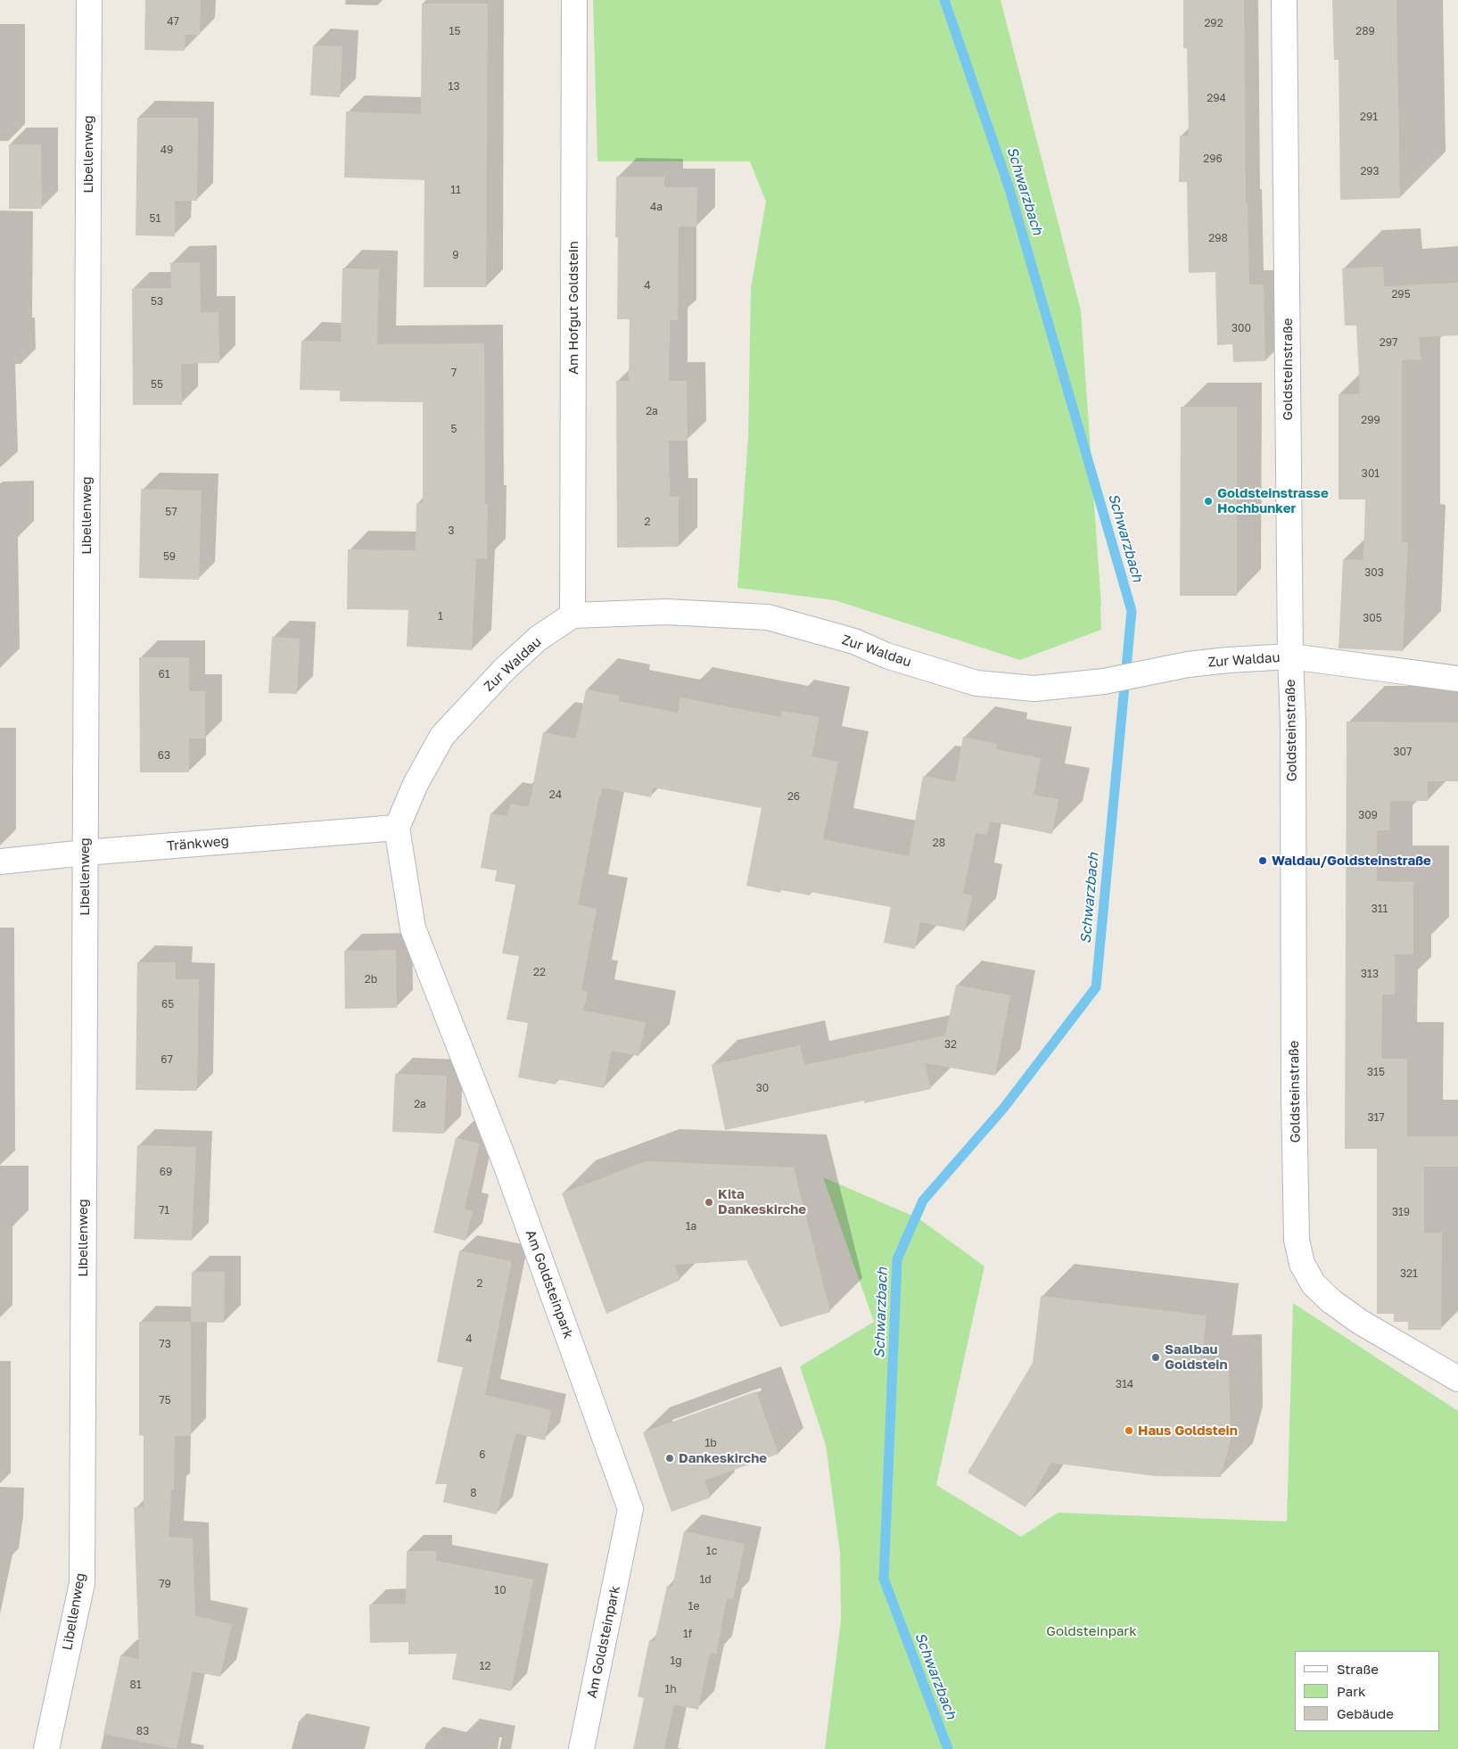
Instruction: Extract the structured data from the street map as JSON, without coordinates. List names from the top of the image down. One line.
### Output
{"streets":{"street":["Libellenweg","Am Hofgut Goldstein","Goldsteinstraße","Zur Waldau","Tränkweg","Am Goldsteinpark"]},"crossings":[["Libellenweg","Tränkweg"],["Am Hofgut Goldstein","Zur Waldau"],["Goldsteinstraße","Zur Waldau"],["Zur Waldau","Tränkweg"],["Zur Waldau","Am Goldsteinpark"],["Tränkweg","Am Goldsteinpark"]],"water":["Schwarzbach"],"parks":["Goldsteinpark"],"places":["Goldsteinstrasse Hochbunker","Waldau/Goldsteinstraße","Kita Dankeskirche","Saalbau Goldstein","Haus Goldstein","Dankeskirche"],"house_numbers":["47","292","15","289","13","294","291","49","296","293","11","4a","51","298","9","4","295","53","300","297","7","55","2a","299","5","301","57","2","3","59","303","1","305","61","307","63","24","26","309","28","311","22","313","2b","65","32","67","315","30","2a","317","69","71","319","1a","321","2","4","73","314","75","1b","6","8","1c","1d","79","10","1e","1f","1g","12","81","1h","83"],"legend":["Straße","Park","Gebäude"]}
